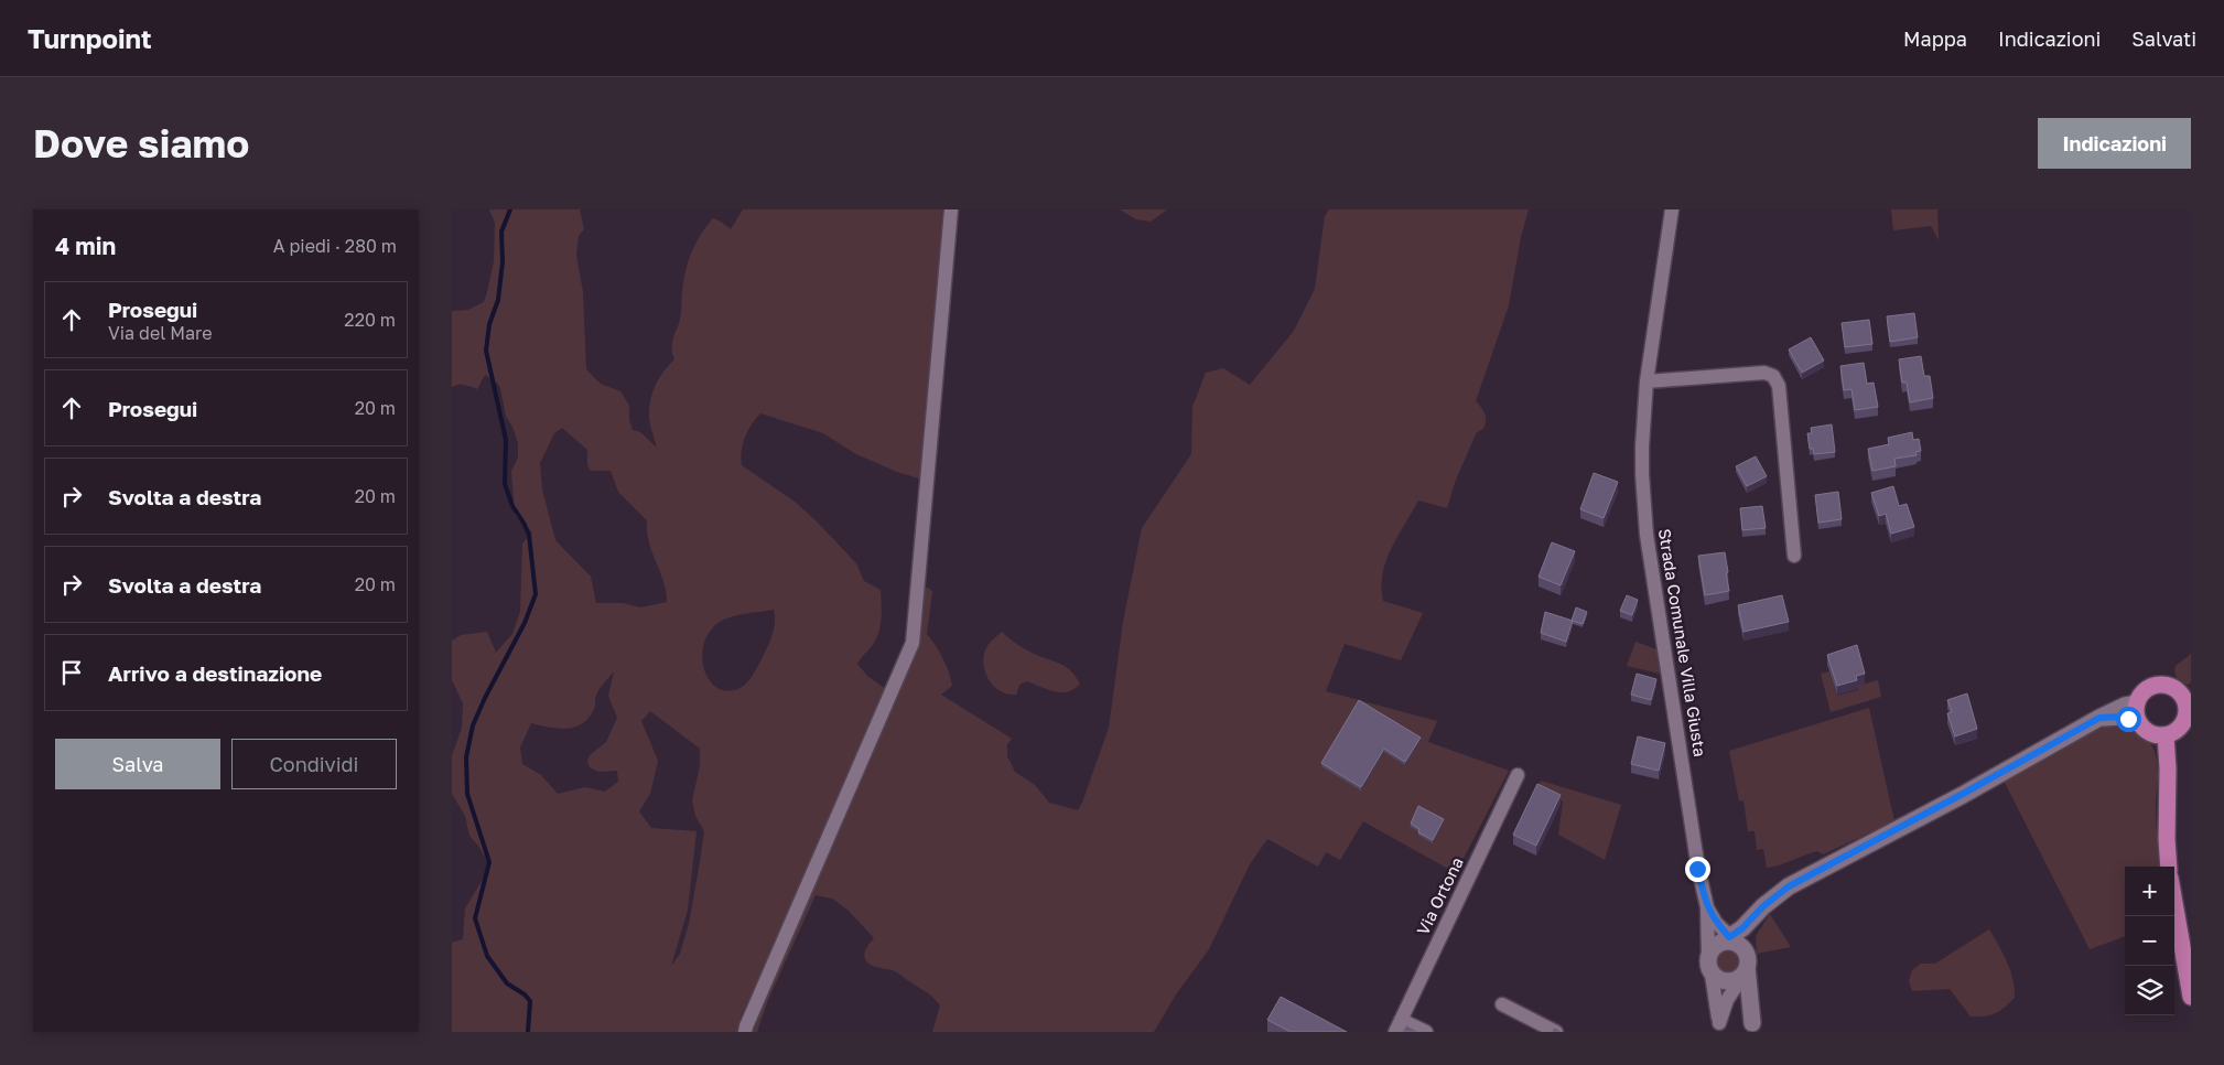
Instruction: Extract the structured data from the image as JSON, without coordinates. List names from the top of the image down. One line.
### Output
{"streets":{"street":["Strada Comunale Villa Giusta","Via Ortona"]},"page":{"header":"Turnpoint","nav":["Mappa","Indicazioni","Salvati"],"buttons":["Indicazioni",["Salva","Condividi"]],"title":"Dove siamo","heading":["4 min","A piedi · 280 m"],"list":[["Prosegui","Via del Mare","220 m"],["Prosegui","20 m"],["Svolta a destra","20 m"],["Svolta a destra","20 m"],"Arrivo a destinazione"],"map_buttons":["+","−"]}}
